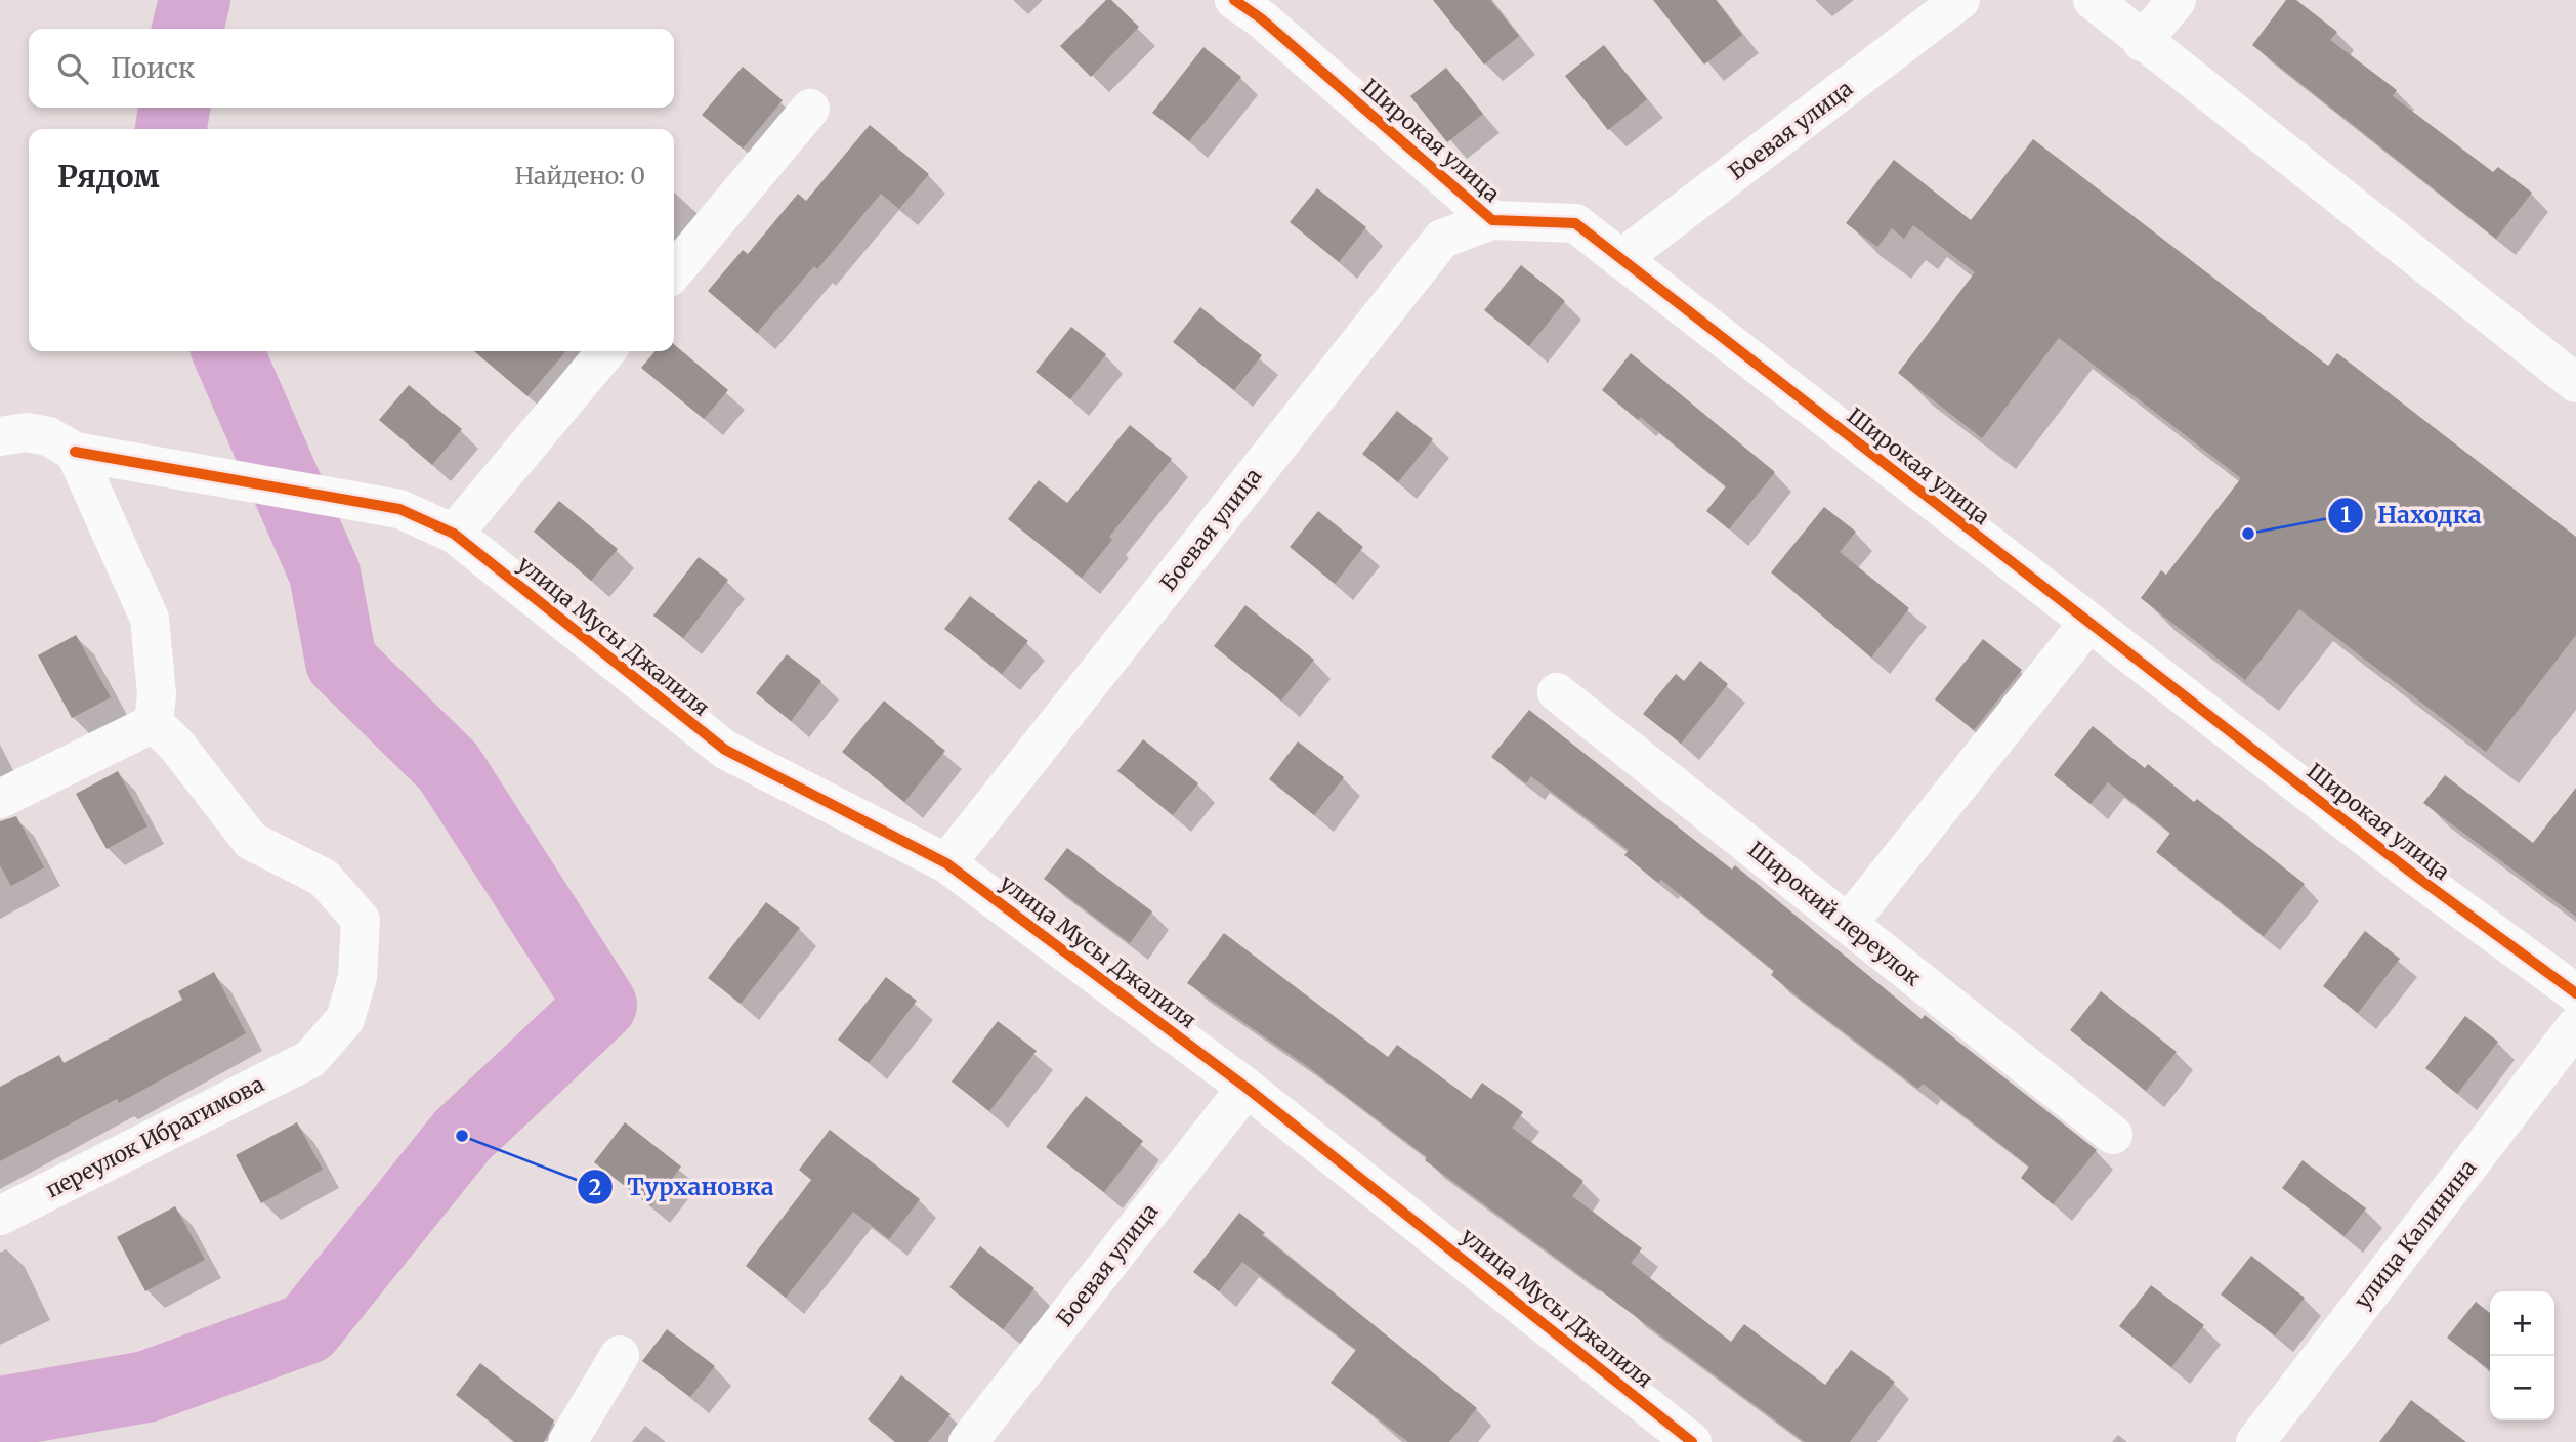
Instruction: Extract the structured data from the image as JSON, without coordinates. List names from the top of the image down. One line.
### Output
{"streets":{"street":["Боевая улица","Широкая улица","улица Мусы Джалиля","Широкий переулок","переулок Ибрагимова","улица Калинина"]},"crossings":[["Боевая улица","Широкая улица"],["Боевая улица","улица Мусы Джалиля"]],"places":["Находка","Турхановка"],"page":{"search":"Поиск","heading":["Рядом","Найдено: 0"],"map_buttons":["+","−"]}}
